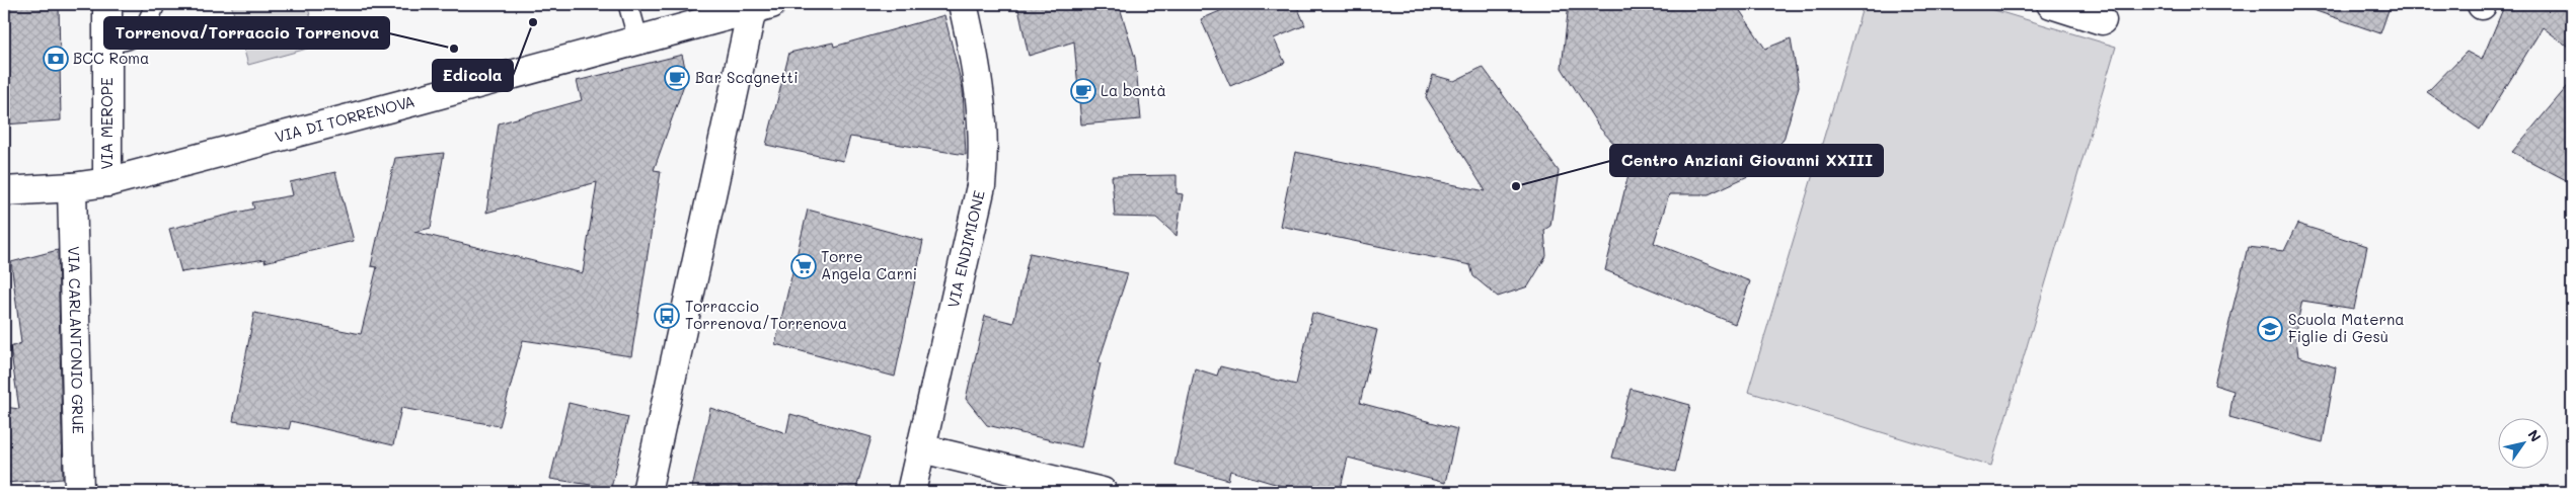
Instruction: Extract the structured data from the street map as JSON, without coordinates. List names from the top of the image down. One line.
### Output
{"streets":{"street":["VIA DI TORRENOVA","VIA MEROPE","VIA ENDIMIONE","VIA CARLANTONIO GRUE"]},"crossings":[["VIA DI TORRENOVA","VIA MEROPE"],["VIA DI TORRENOVA","VIA CARLANTONIO GRUE"]],"places":{"other":["Edicola","Torrenova/Torraccio Torrenova","Centro Anziani Giovanni XXIII"],"bank":["BCC Roma"],"cafe":["Bar Scagnetti","La bontà"],"supermarket":["Torre Angela Carni"],"bus stop":["Torraccio Torrenova/Torrenova"],"school or university":["Scuola Materna Figlie di Gesù"]},"north":"top right"}
